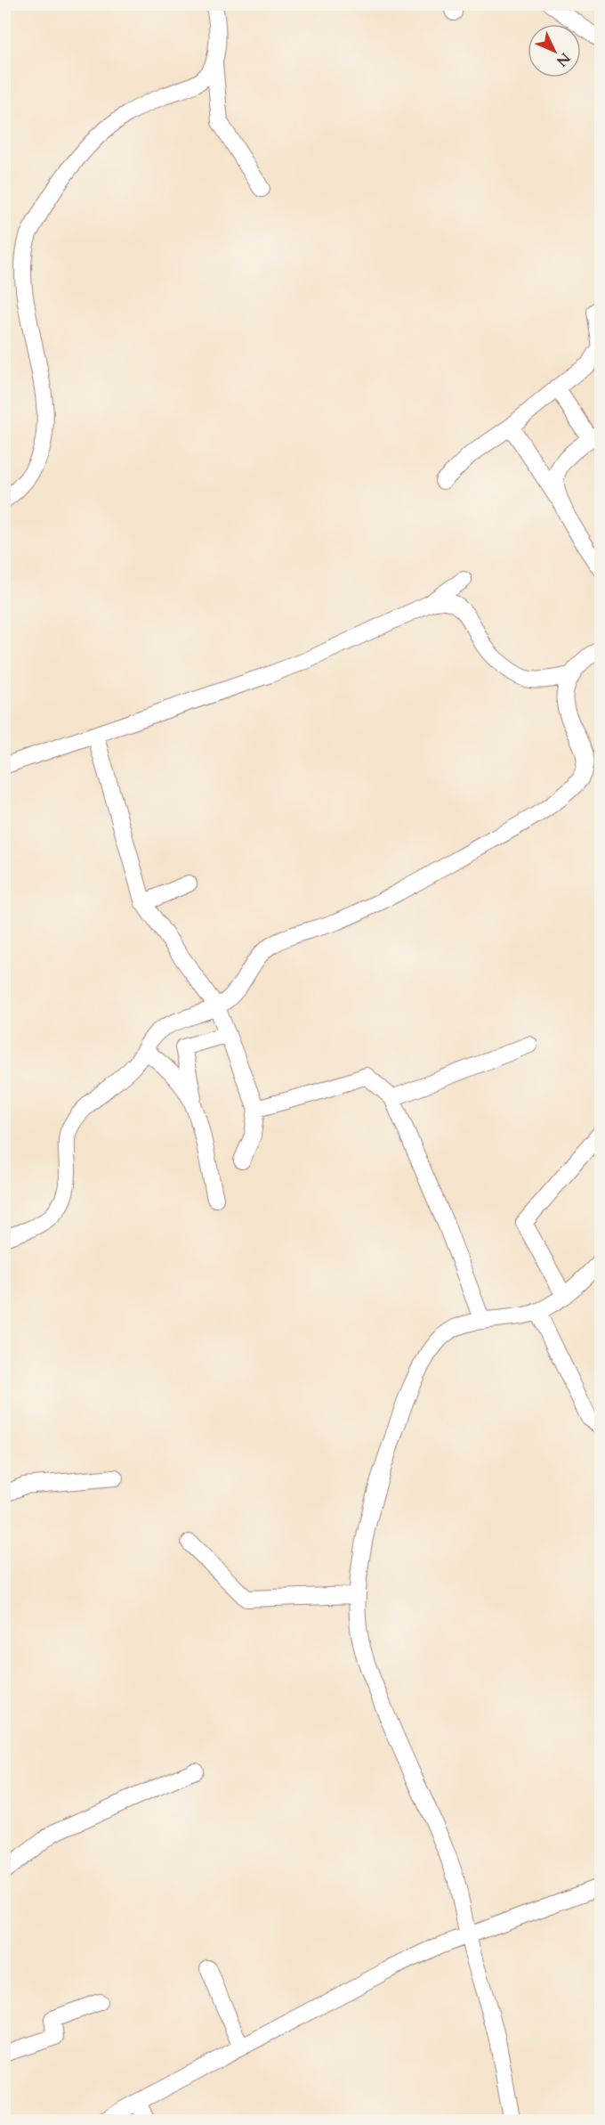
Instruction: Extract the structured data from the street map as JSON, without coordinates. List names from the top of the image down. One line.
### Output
{"north":"bottom right"}
